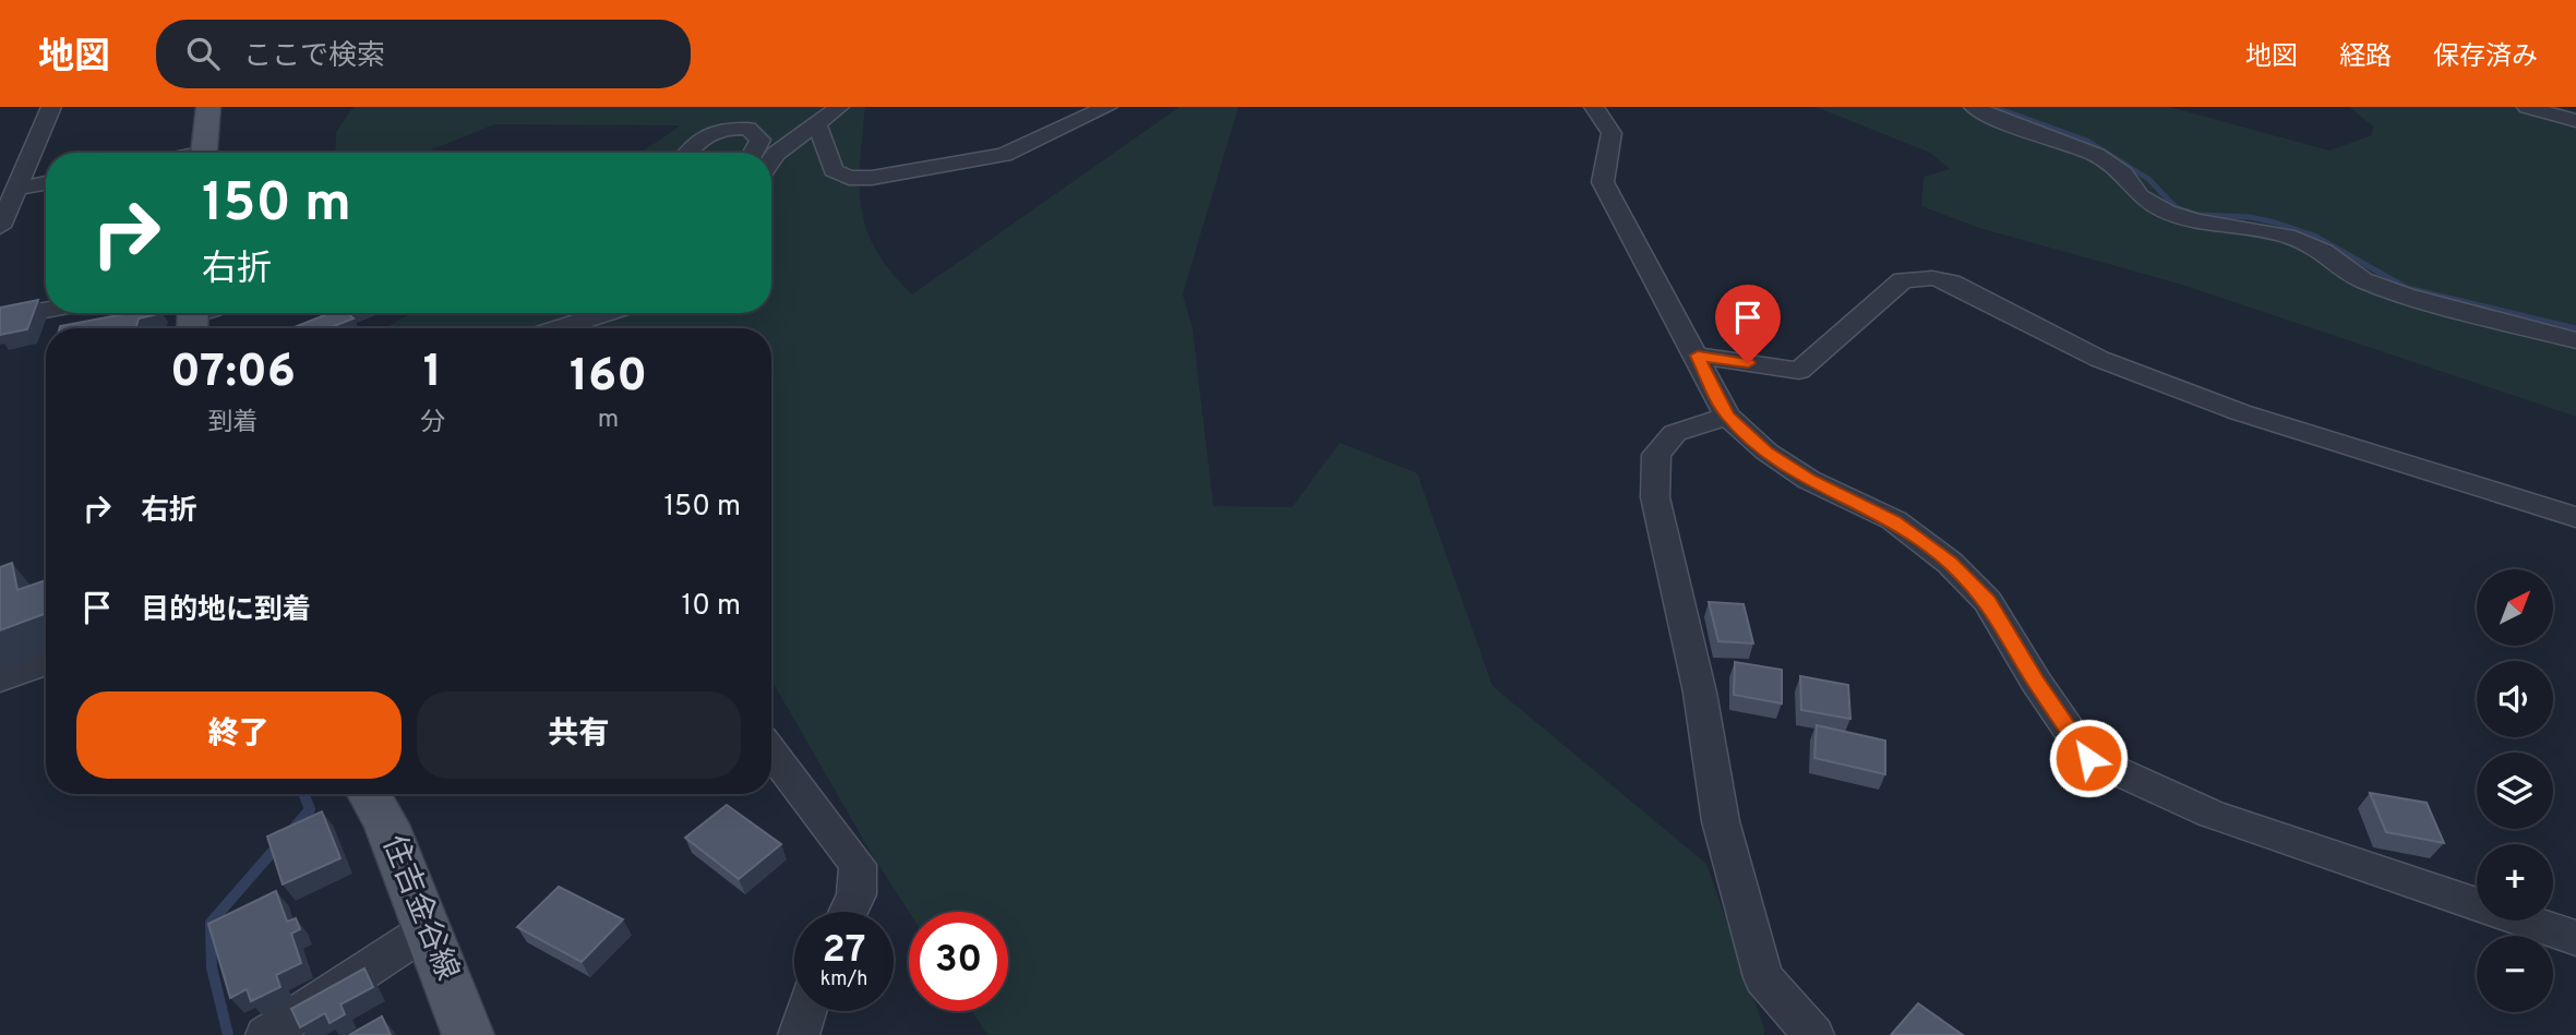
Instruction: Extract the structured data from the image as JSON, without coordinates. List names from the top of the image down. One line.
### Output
{"streets":{"main road":["住吉金谷線"]},"north":"top right","page":{"header":"地図","search":"ここで検索","nav":["地図","経路","保存済み"],"turn":["150 m","右折"],"eta":["07:06","到着","1","分","160","m"],"list":[{"name":"右折","value":"150 m"},{"name":"目的地に到着","value":"10 m"}],"map_buttons":["+","−"],"buttons":["終了","共有"],"speed":"27 km/h","limit":"30"}}
